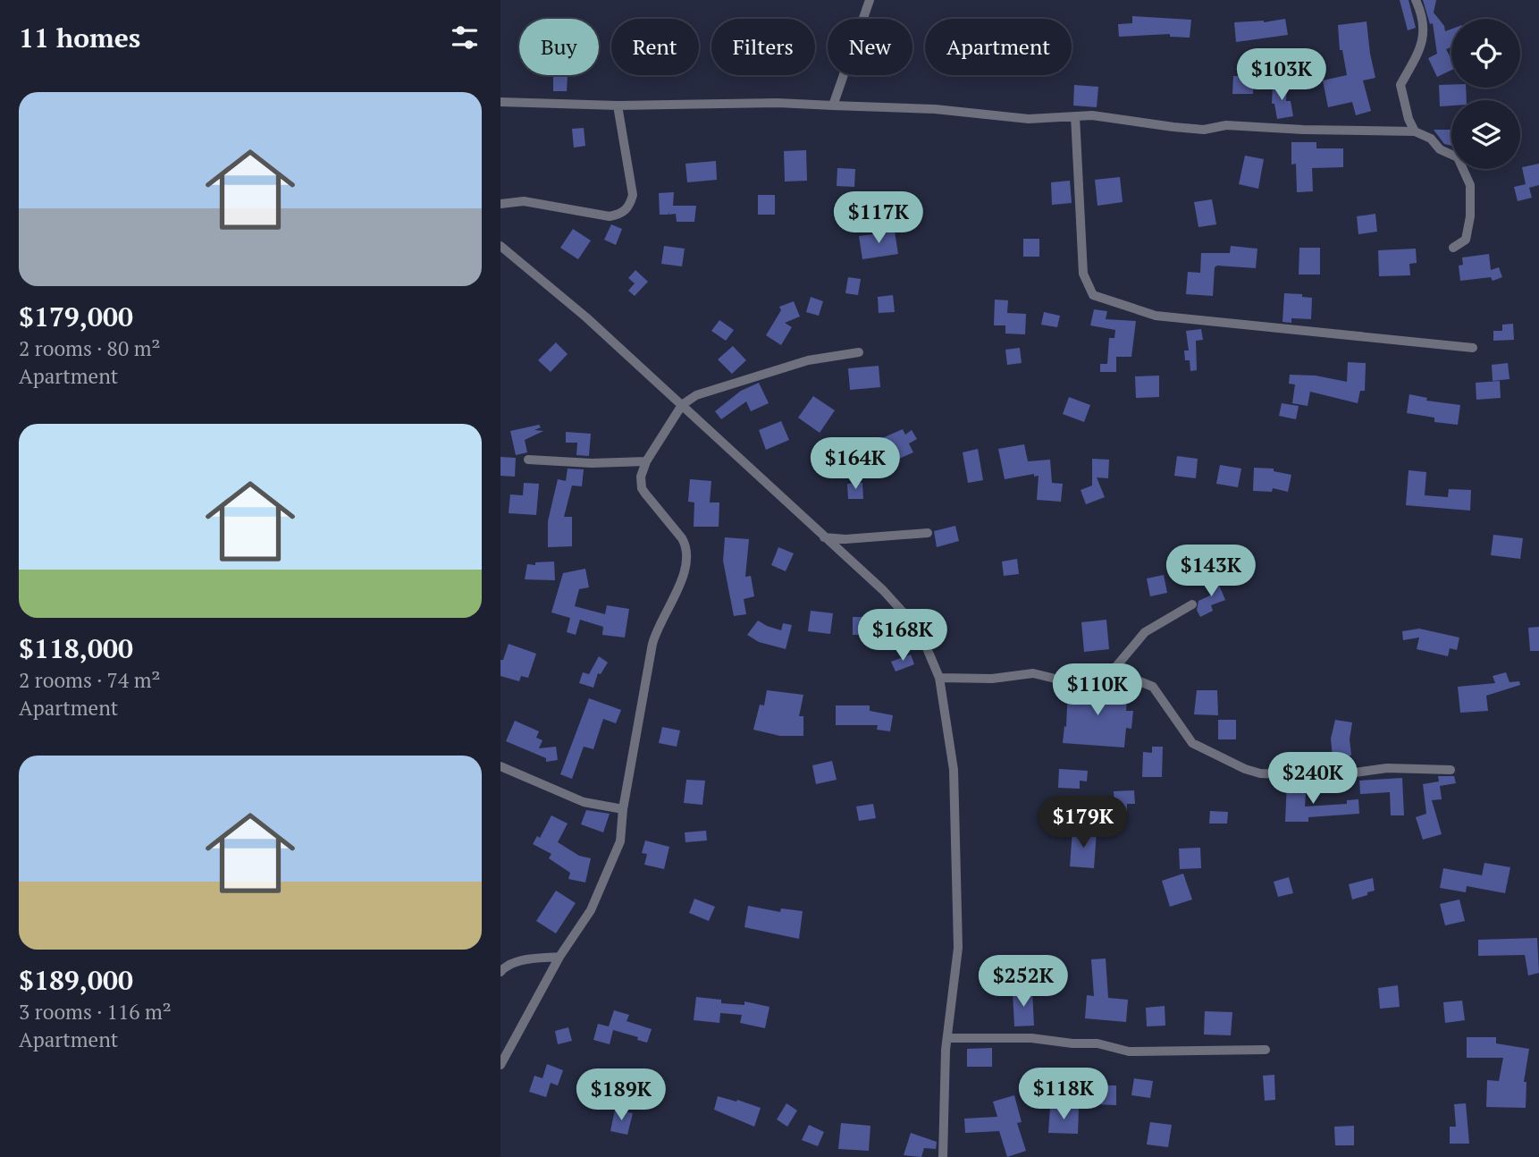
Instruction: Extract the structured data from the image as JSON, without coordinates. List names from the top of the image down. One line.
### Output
{"page":{"heading":"11 homes","chip":["Buy","Rent","Filters","New","Apartment"],"price":["$103K","$117K","$164K","$143K","$168K","$110K","$240K","$179K","$252K","$118K","$189K"],"list":[{"name":"$179,000","note":"2 rooms · 80 m² · Apartment"},{"name":"$118,000","note":"2 rooms · 74 m² · Apartment"},{"name":"$189,000","note":"3 rooms · 116 m² · Apartment"}]}}
